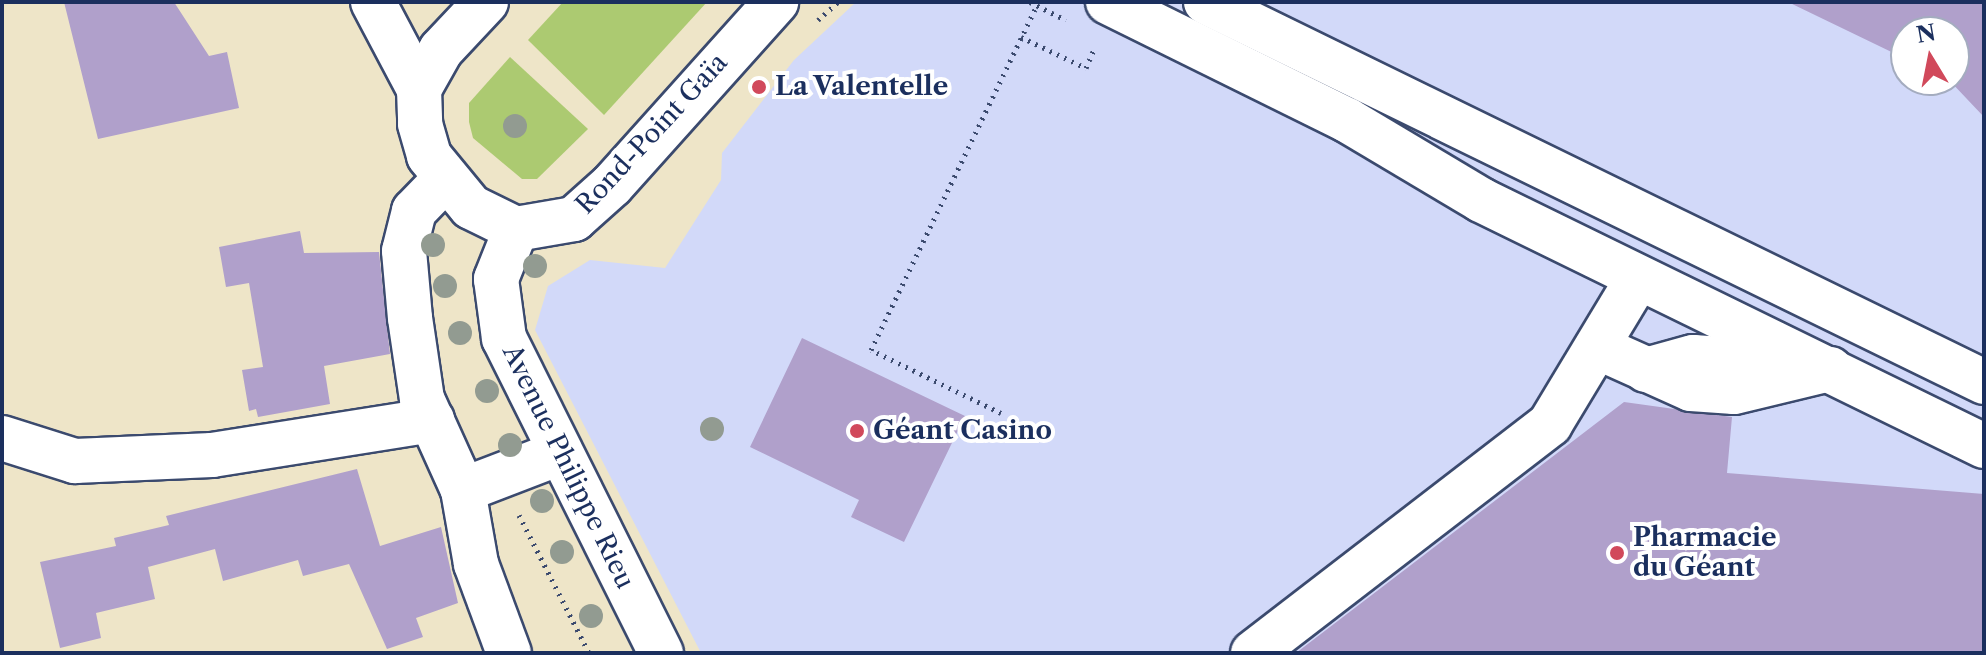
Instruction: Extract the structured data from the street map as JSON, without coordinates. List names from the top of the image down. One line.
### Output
{"streets":{"street":["Rond-Point Gaïa","Avenue Philippe Rieu"]},"crossings":[["Rond-Point Gaïa","Avenue Philippe Rieu"]],"places":["La Valentelle","Géant Casino","Pharmacie du Géant"],"north":"top"}
